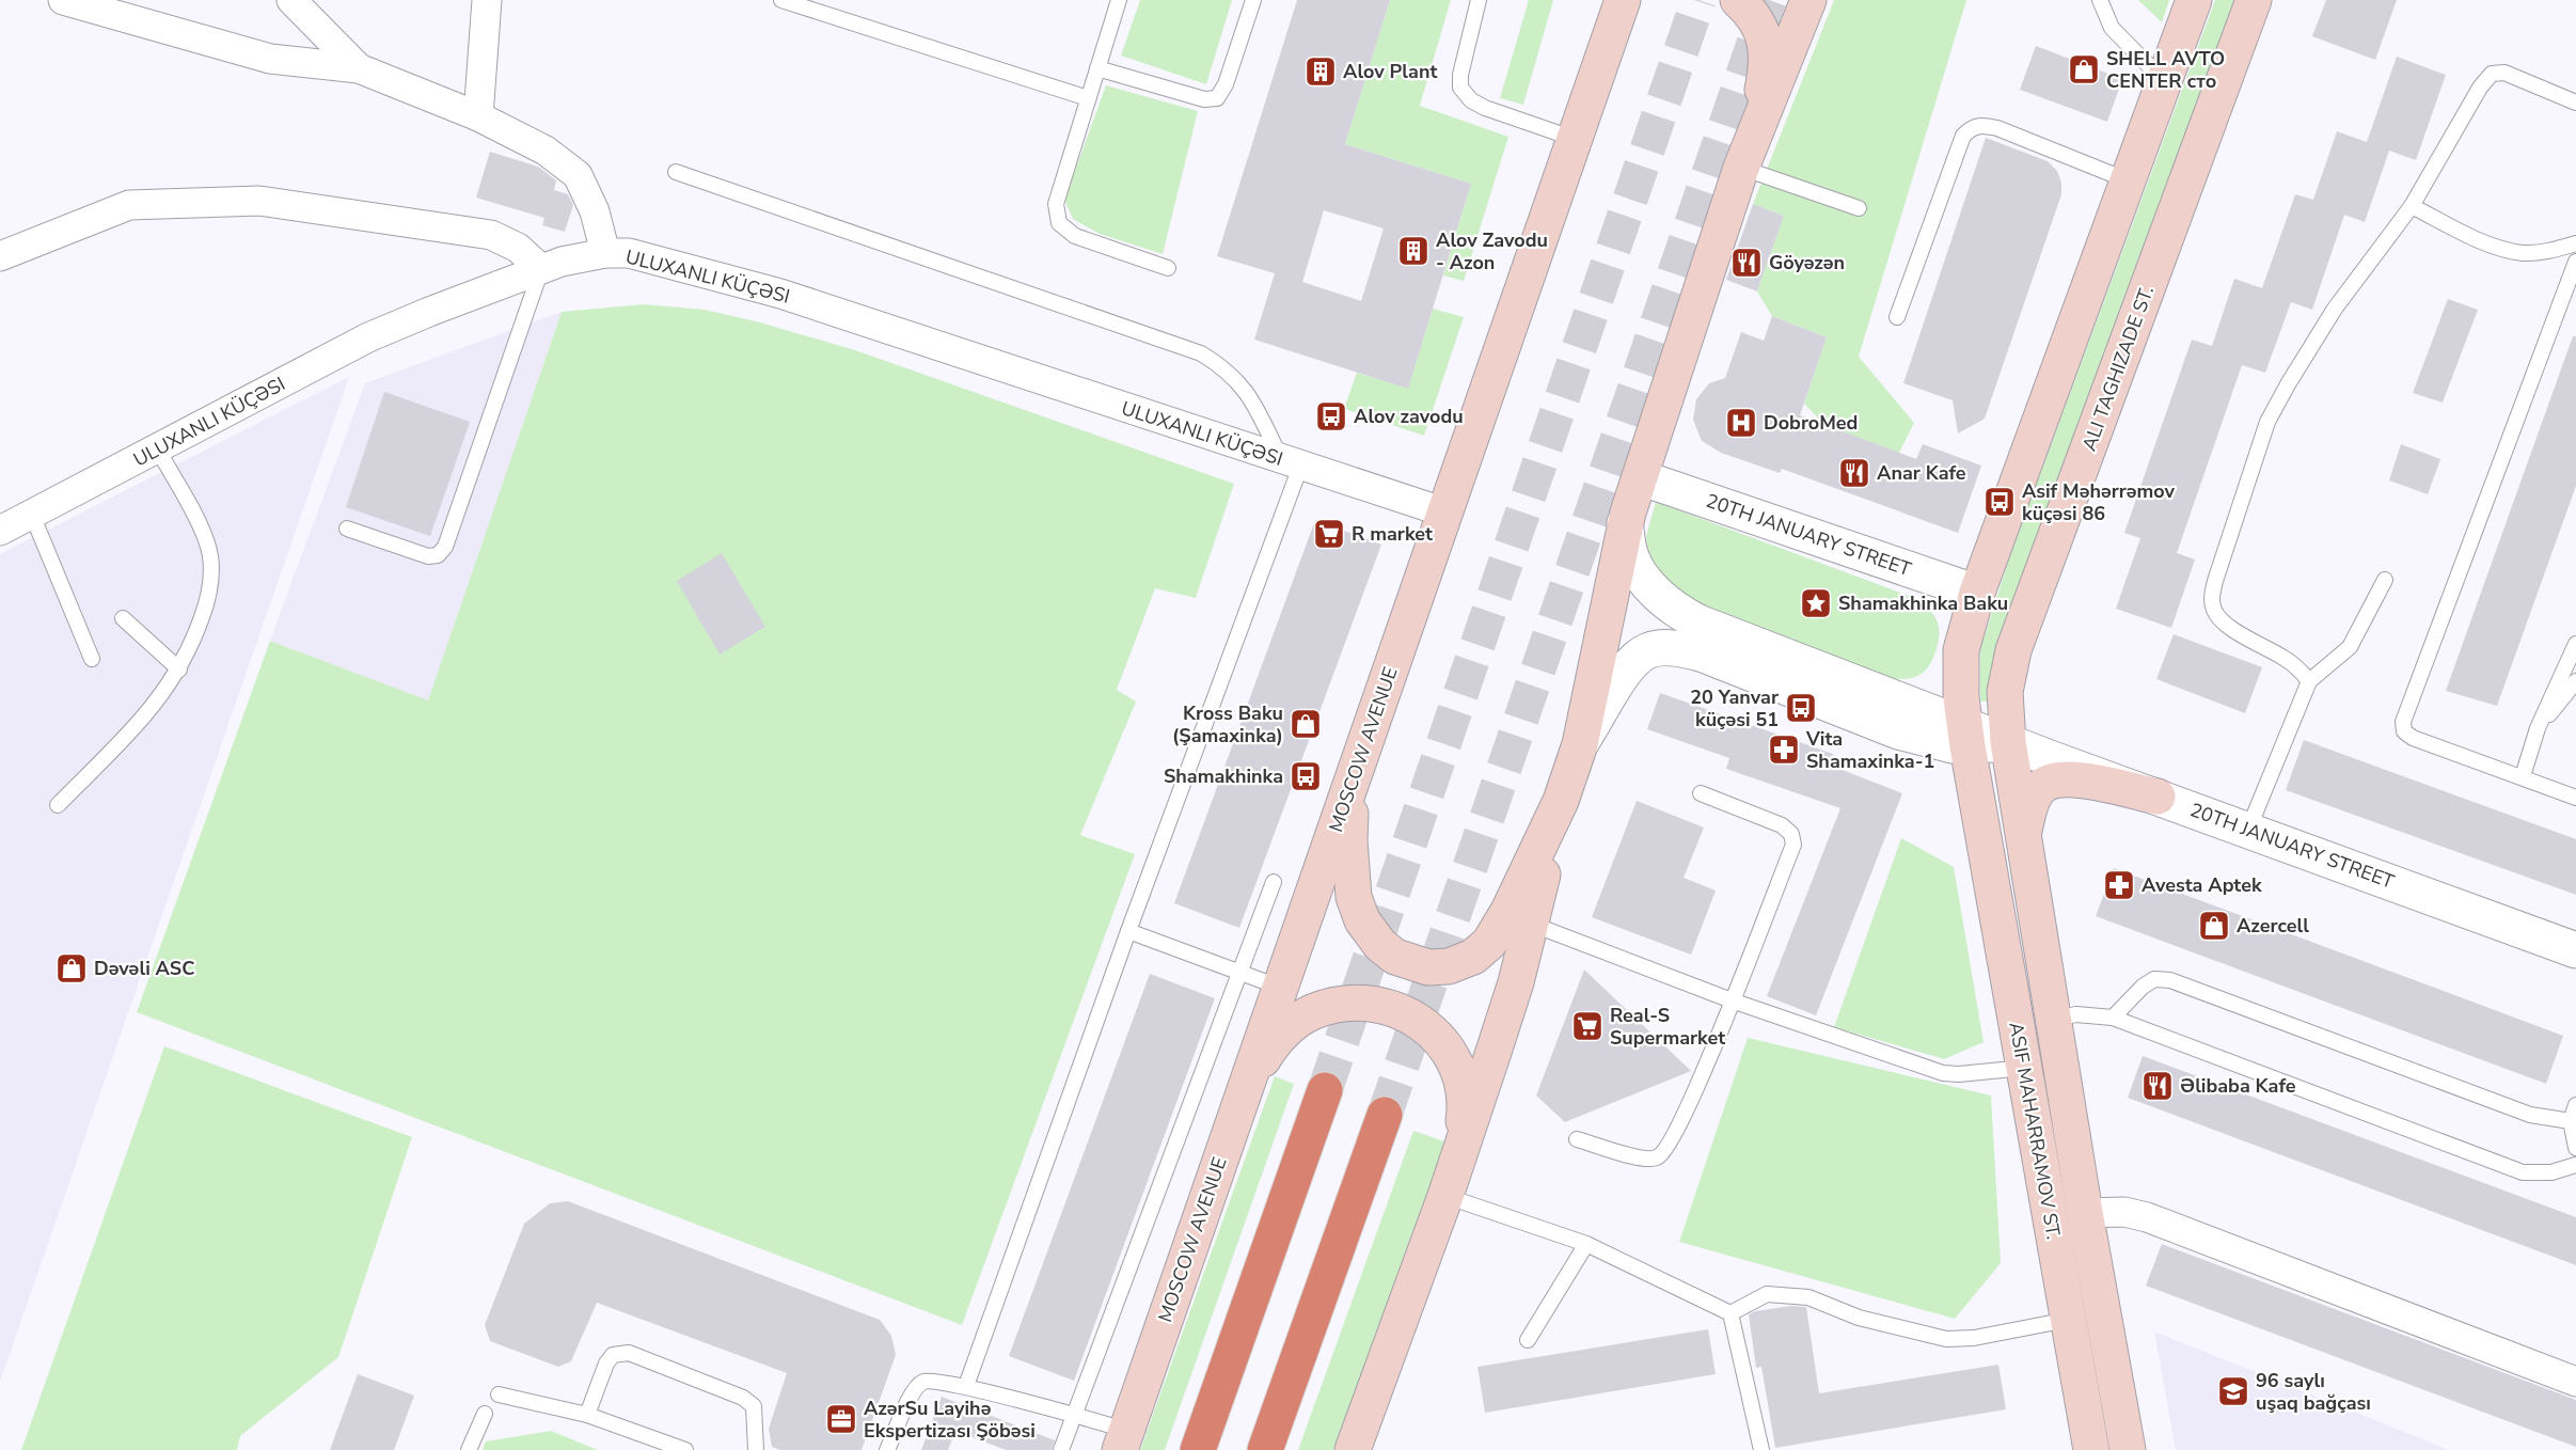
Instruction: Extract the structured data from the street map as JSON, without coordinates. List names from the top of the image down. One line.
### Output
{"streets":{"main road":["ALI TAGHIZADE ST.","MOSCOW AVENUE","ASIF MAHARRAMOV ST."],"street":["20TH JANUARY STREET"]},"crossings":[["ALI TAGHIZADE ST.","20TH JANUARY STREET"],["ALI TAGHIZADE ST.","ASIF MAHARRAMOV ST."],["20TH JANUARY STREET","ASIF MAHARRAMOV ST."]],"places":{"shop":["SHELL AVTO CENTER сто","Kross Baku (Şamaxinka)","Azercell","Dəvəli ASC"],"building":["Alov Plant","Alov Zavodu - Azon"],"restaurant":["Göyəzən","Anar Kafe","Əlibaba Kafe"],"bus stop":["Alov zavodu","Asif Məhərrəmov küçəsi 86","20 Yanvar küçəsi 51","Shamakhinka"],"hospital":["DobroMed"],"supermarket":["R market","Real-S Supermarket"],"place":["Shamakhinka Baku"],"pharmacy":["Vita Shamaxinka-1","Avesta Aptek"],"school or university":["96 saylı uşaq bağçası"],"office":["AzərSu Layihə Ekspertizası Şöbəsi"]}}
